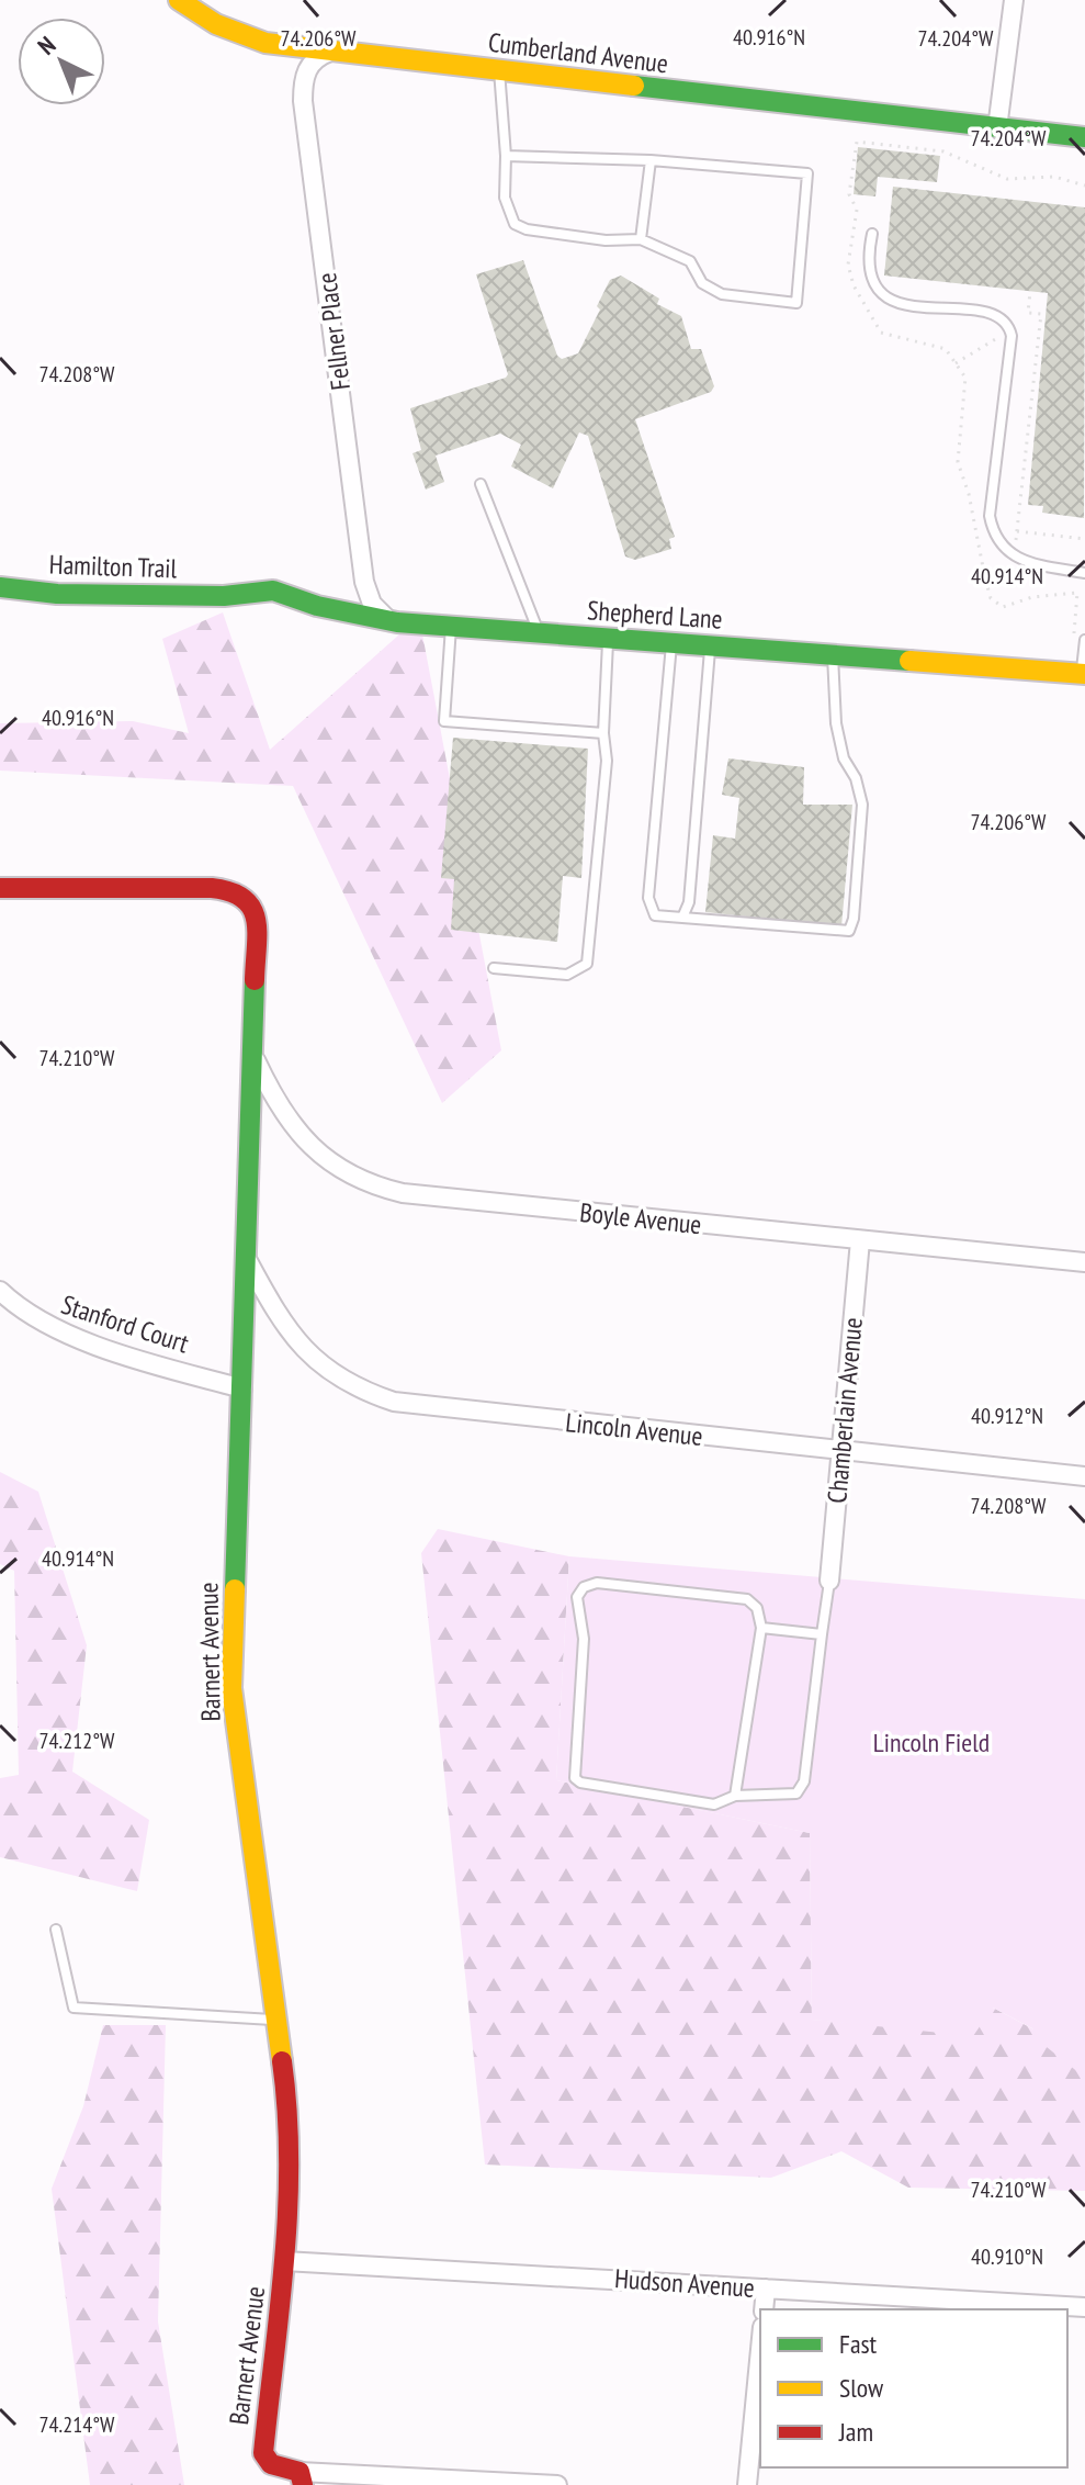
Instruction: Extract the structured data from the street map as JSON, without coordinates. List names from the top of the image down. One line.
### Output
{"streets":{"street":["Cumberland Avenue","Fellner Place","Hamilton Trail","Shepherd Lane","Boyle Avenue","Stanford Court","Chamberlain Avenue","Lincoln Avenue","Barnert Avenue","Hudson Avenue"]},"crossings":[["Cumberland Avenue","Fellner Place"],["Fellner Place","Shepherd Lane"],["Hamilton Trail","Shepherd Lane"],["Boyle Avenue","Chamberlain Avenue"],["Boyle Avenue","Barnert Avenue"],["Stanford Court","Barnert Avenue"],["Chamberlain Avenue","Lincoln Avenue"],["Lincoln Avenue","Barnert Avenue"],["Barnert Avenue","Hudson Avenue"]],"parks":["Lincoln Field"],"legend":["Fast","Slow","Jam"],"north":"top left","coordinates":["40.916°N","74.206°W","74.204°W","74.208°W","40.914°N","74.210°W","40.912°N","74.212°W","40.910°N","74.214°W"]}
